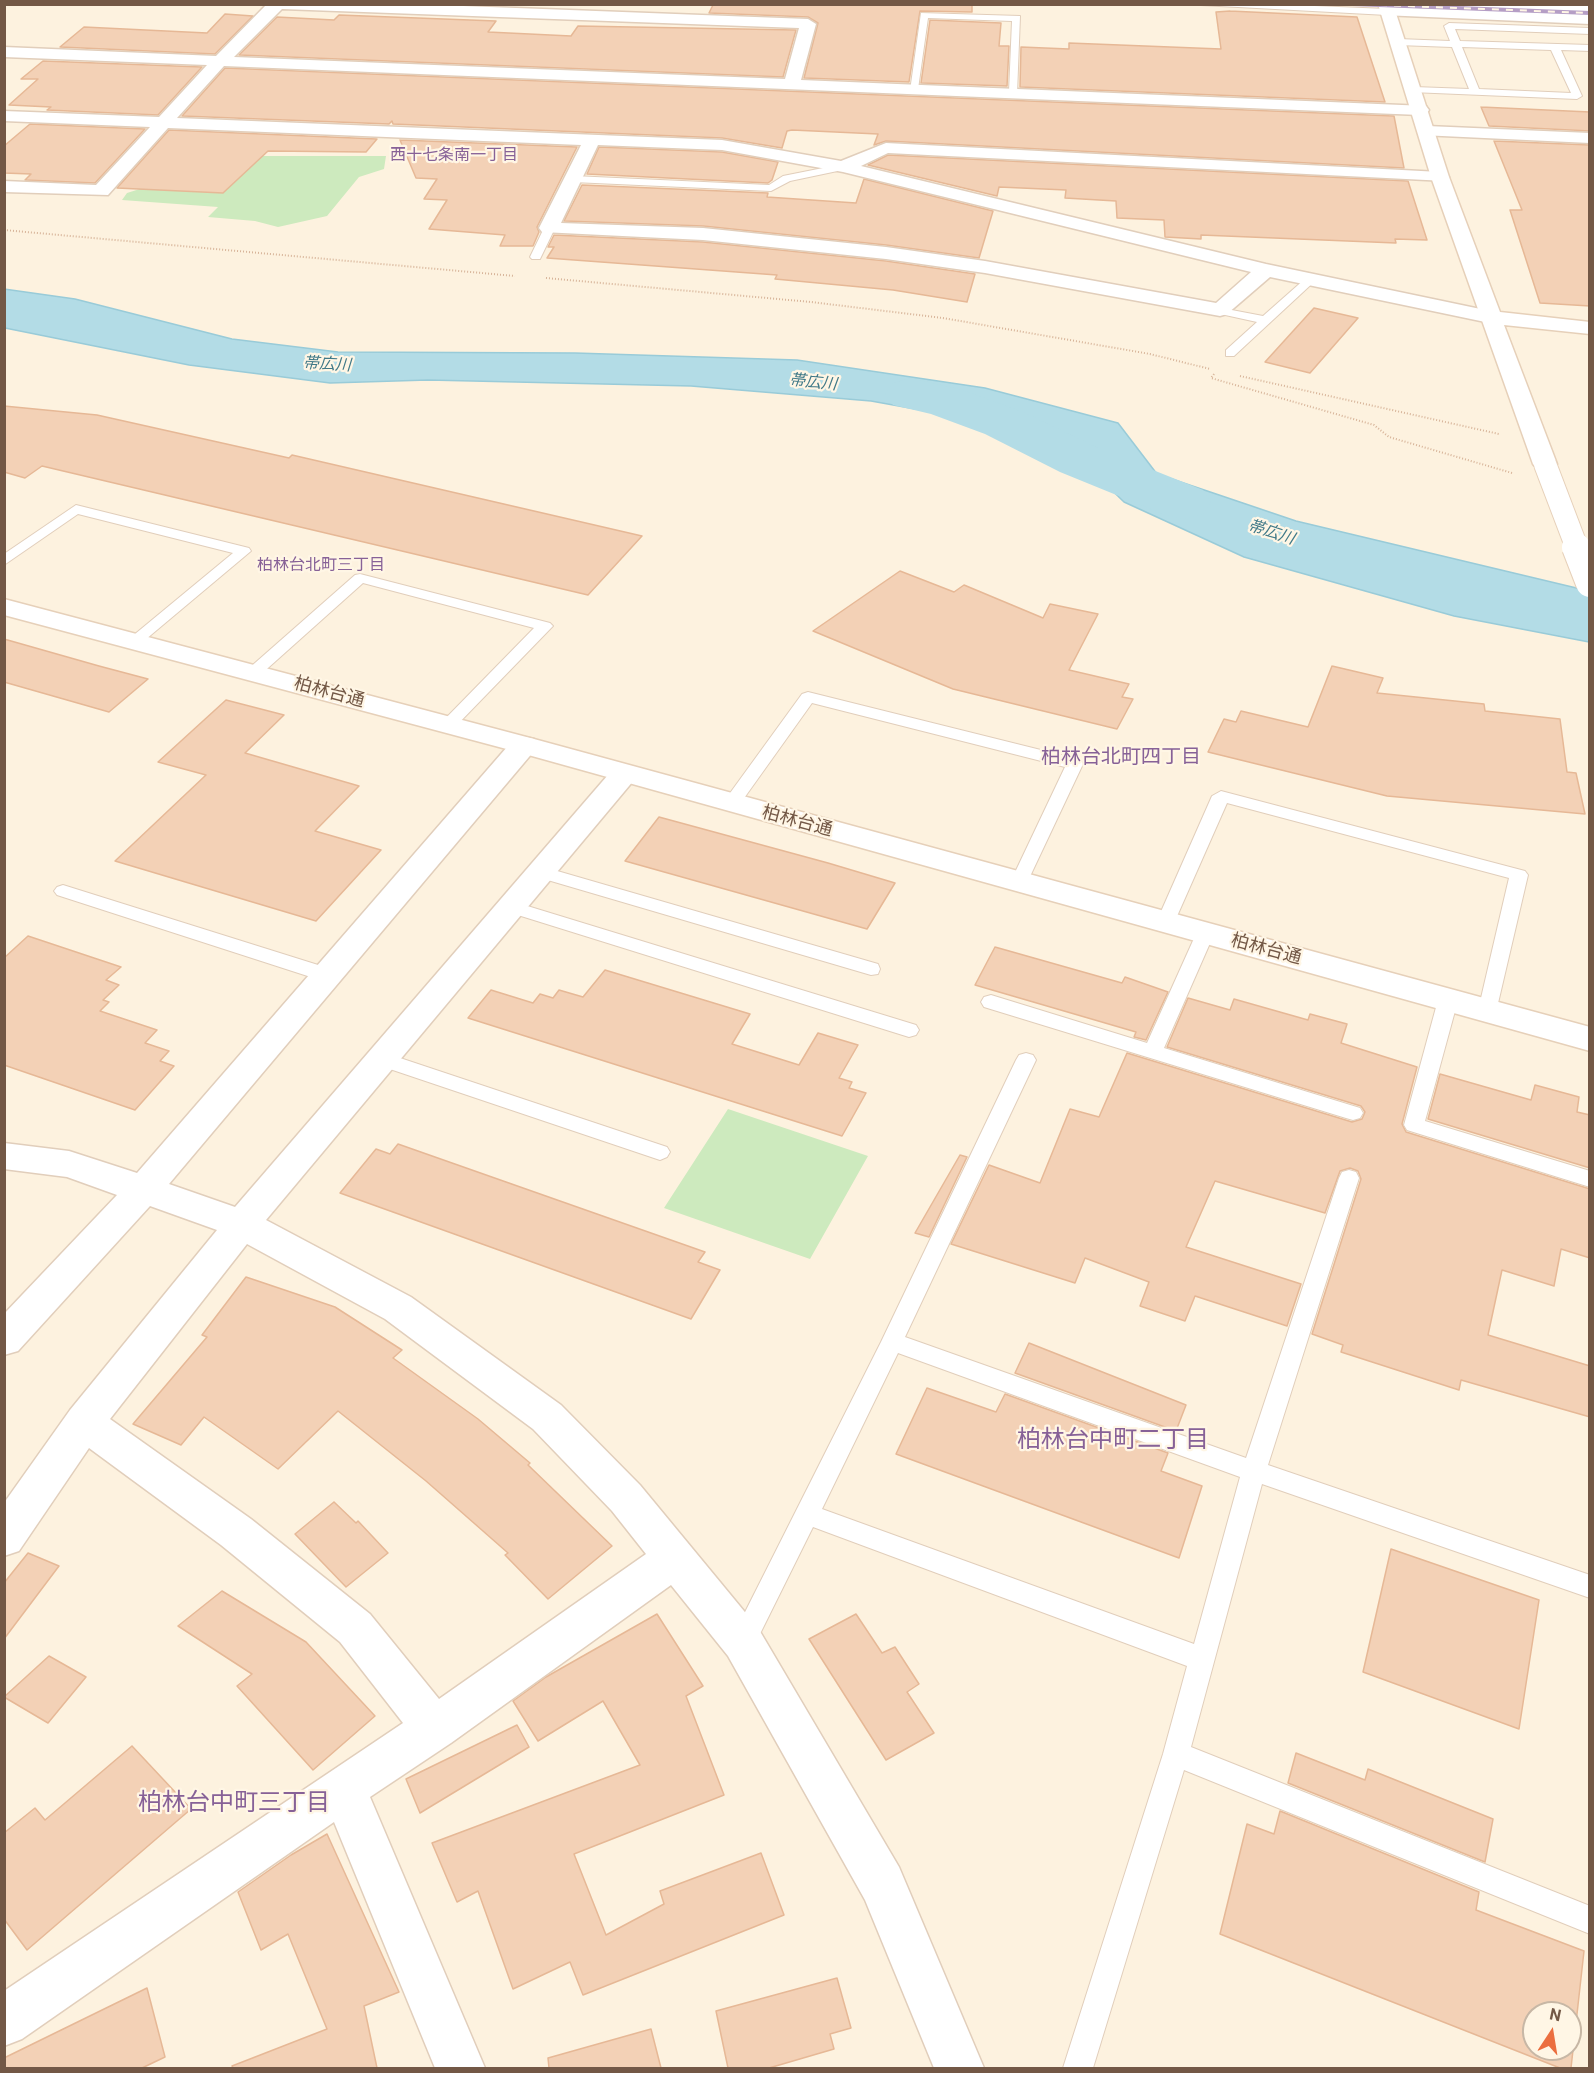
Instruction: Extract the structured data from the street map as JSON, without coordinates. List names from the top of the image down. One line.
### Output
{"streets":{"street":["柏林台通"]},"districts":["西十七条南一丁目","柏林台北町三丁目","柏林台北町四丁目","柏林台中町二丁目","柏林台中町三丁目"],"water":["帯広川"],"north":"top"}
